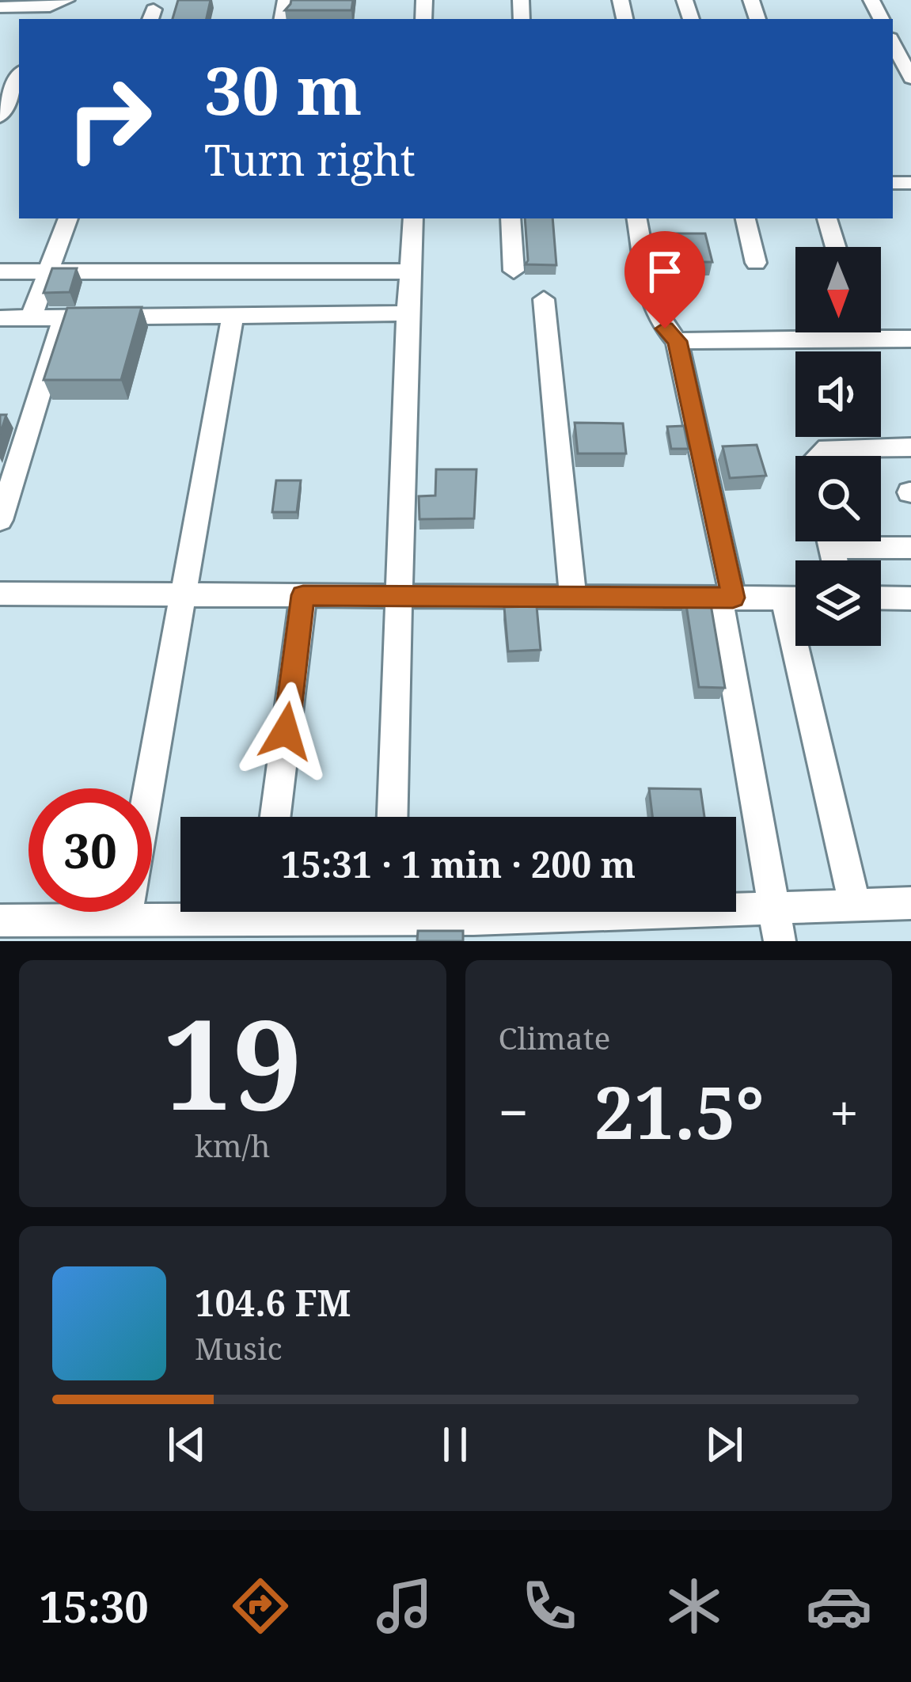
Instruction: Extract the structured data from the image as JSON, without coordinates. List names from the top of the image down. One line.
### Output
{"north":"bottom","page":{"turn":["30 m","Turn right"],"limit":"30","trip":"15:31 · 1 min · 200 m","tile":[["19","km/h"],"Climate"],"heat":["−","21.5°","+"],"song":["104.6 FM","Music"],"tabs":"15:30"}}
